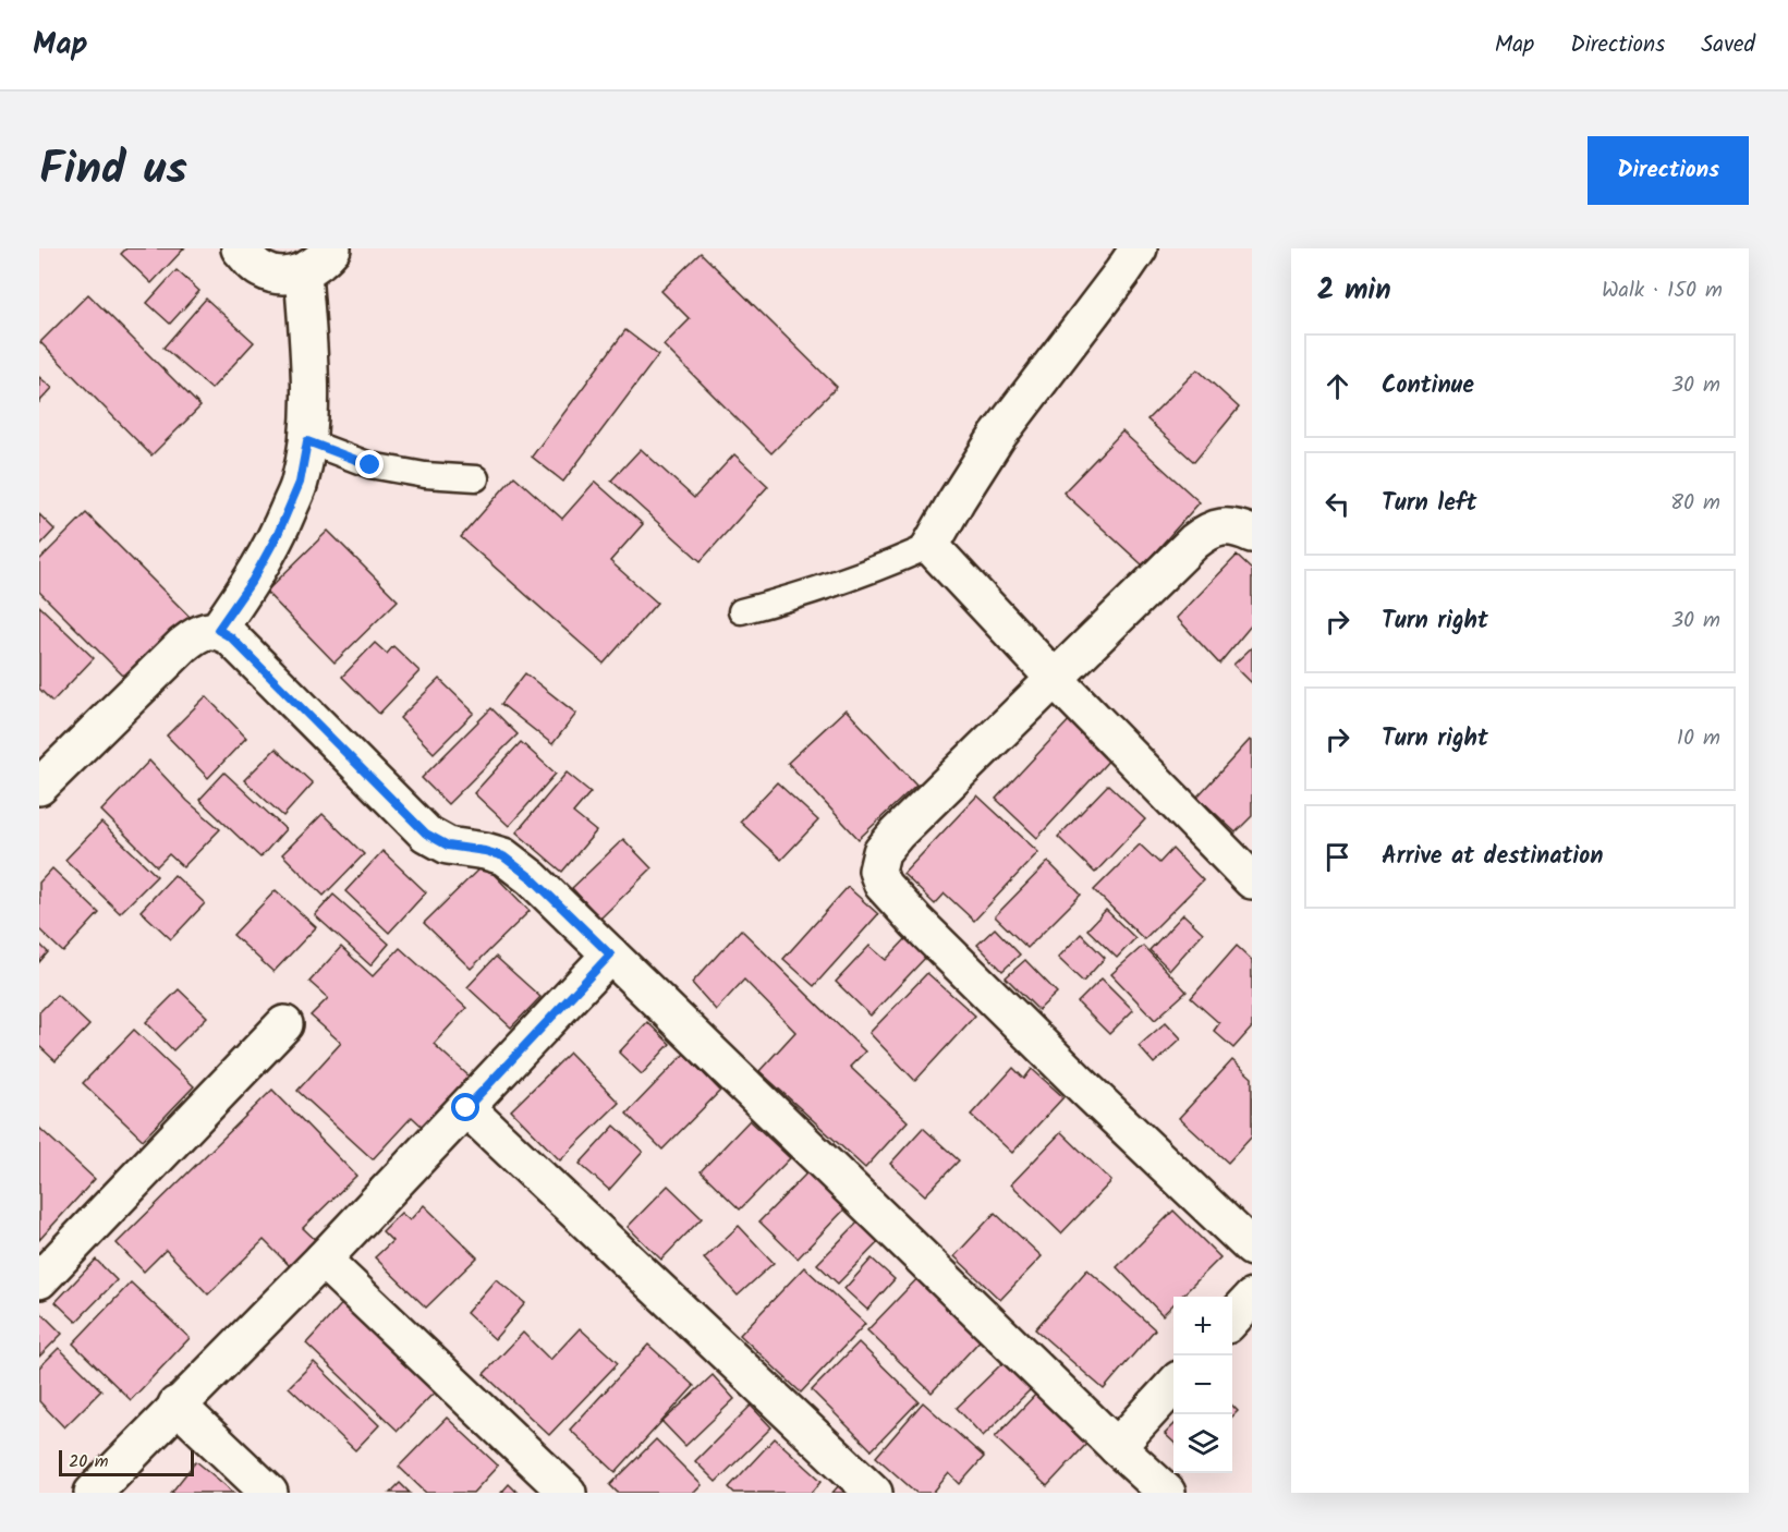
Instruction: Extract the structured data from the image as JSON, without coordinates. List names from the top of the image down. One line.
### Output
{"scale_bar":"20 m","page":{"header":"Map","nav":["Map","Directions","Saved"],"title":"Find us","buttons":"Directions","heading":["2 min","Walk · 150 m"],"list":[["Continue","30 m"],["Turn left","80 m"],["Turn right","30 m"],["Turn right","10 m"],"Arrive at destination"],"map_buttons":["+","−"],"scale":"20 m"}}
